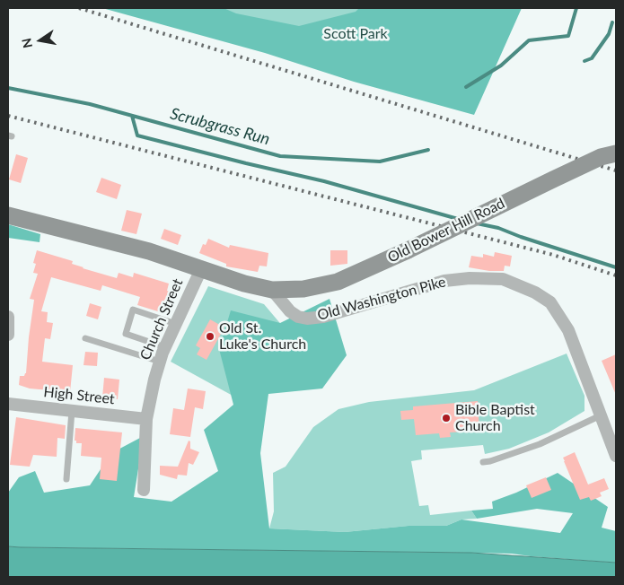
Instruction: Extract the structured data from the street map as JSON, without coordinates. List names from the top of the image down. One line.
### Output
{"streets":{"street":["Old Bower Hill Road","Old Washington Pike","Church Street","High Street"]},"crossings":[["Old Bower Hill Road","Old Washington Pike"],["Church Street","High Street"]],"water":["Scrubgrass Run"],"parks":["Scott Park"],"places":["Old St. Luke's Church","Bible Baptist Church"],"north":"left"}
